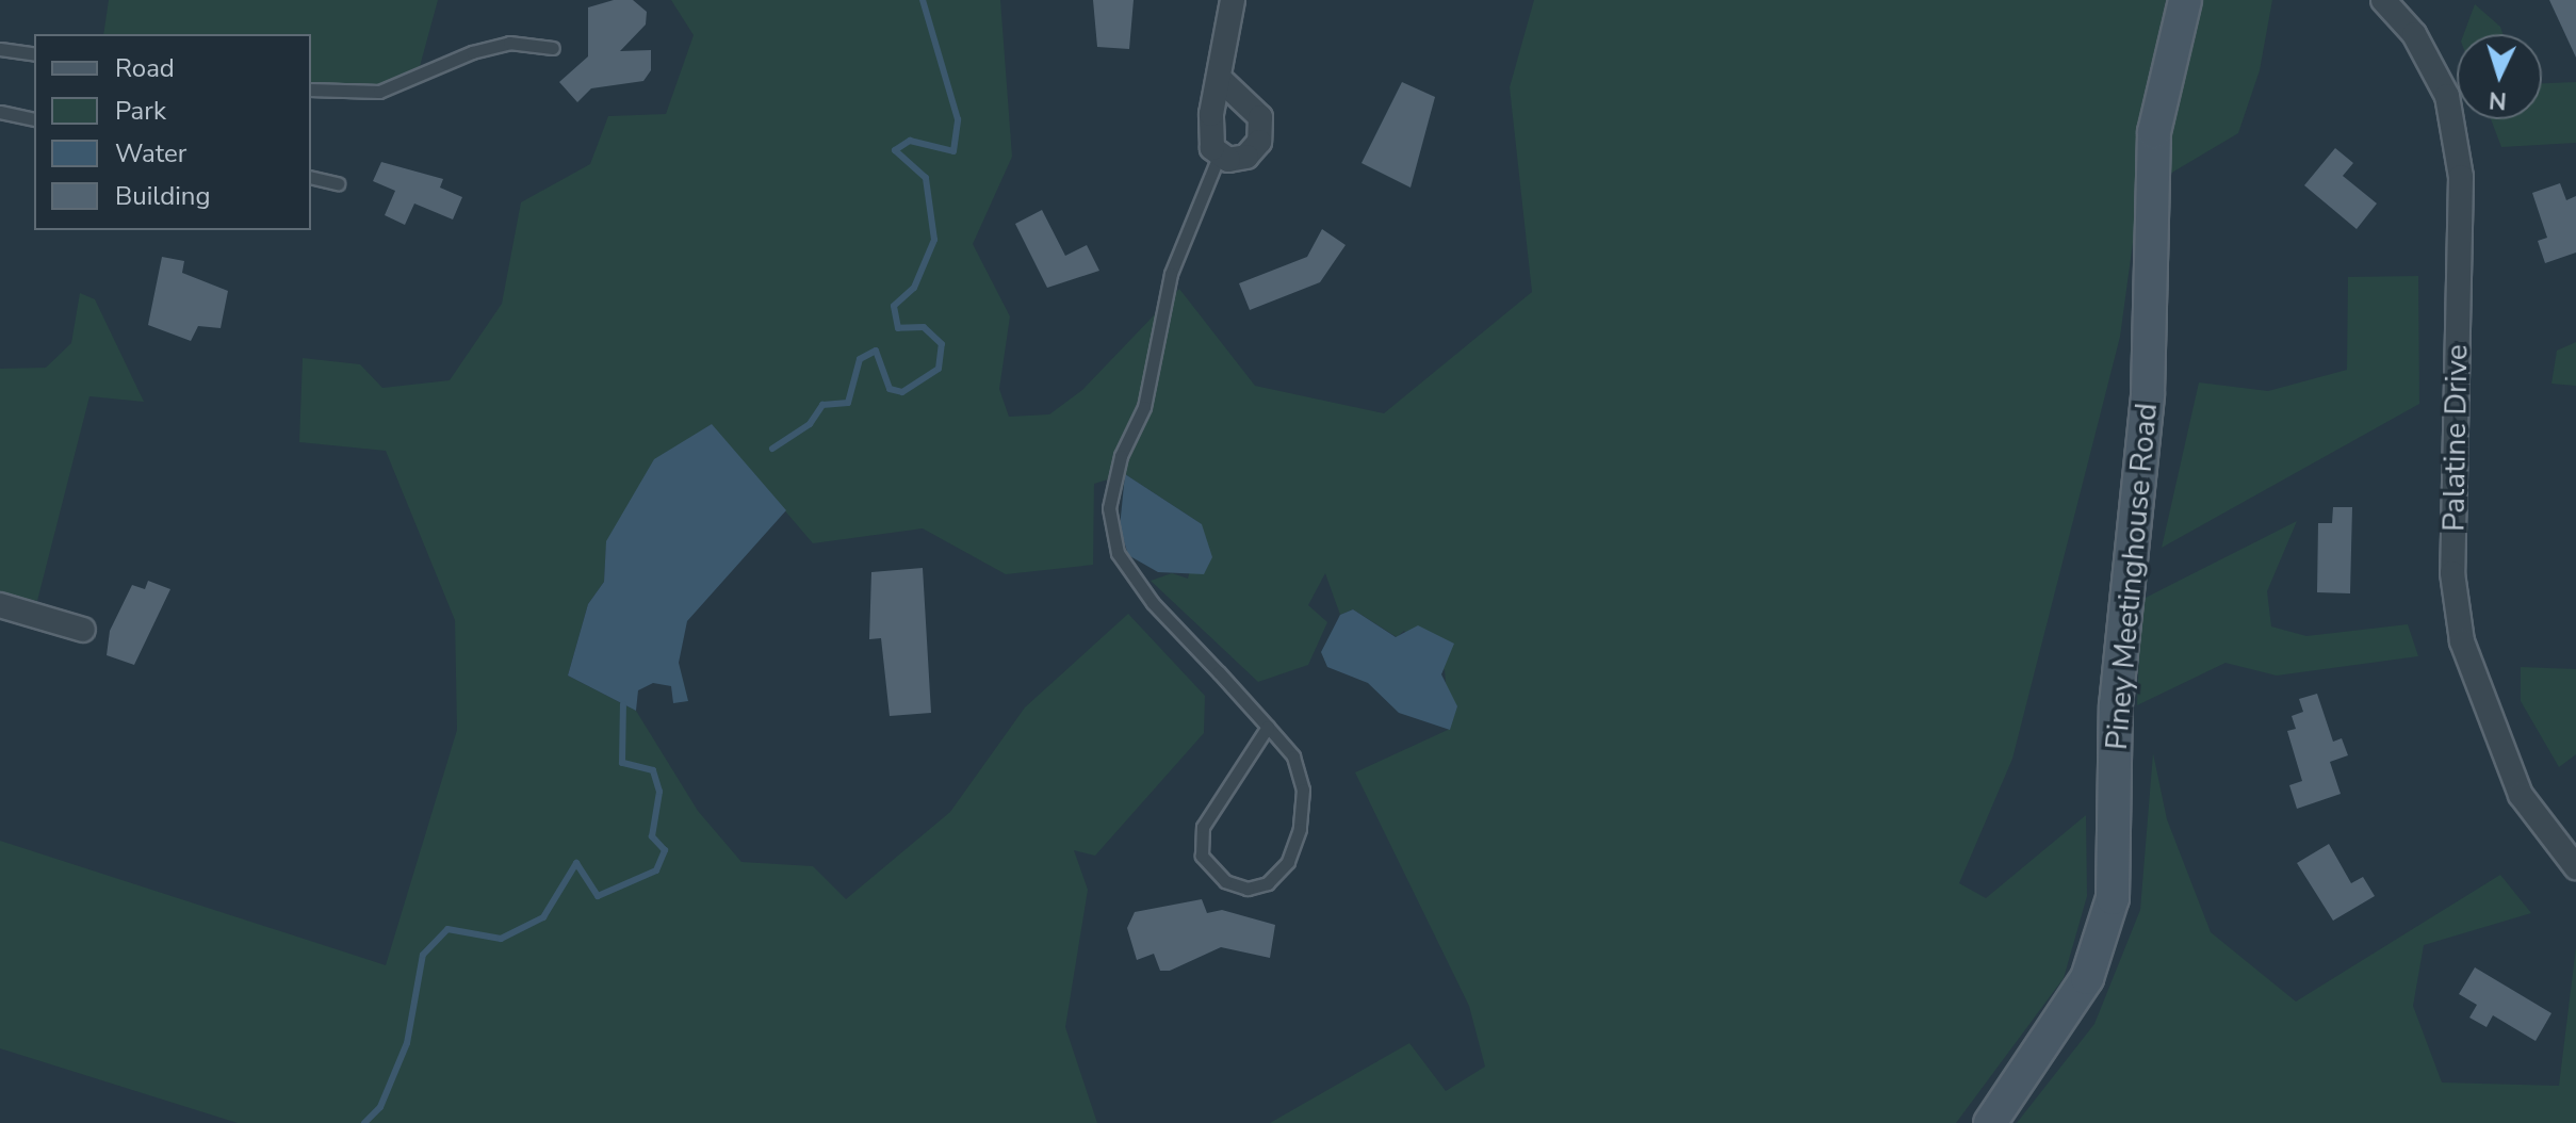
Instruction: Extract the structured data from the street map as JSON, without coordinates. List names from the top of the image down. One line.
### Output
{"streets":{"main road":["Piney Meetinghouse Road"],"street":["Palatine Drive"]},"legend":["Road","Park","Water","Building"],"north":"bottom"}
